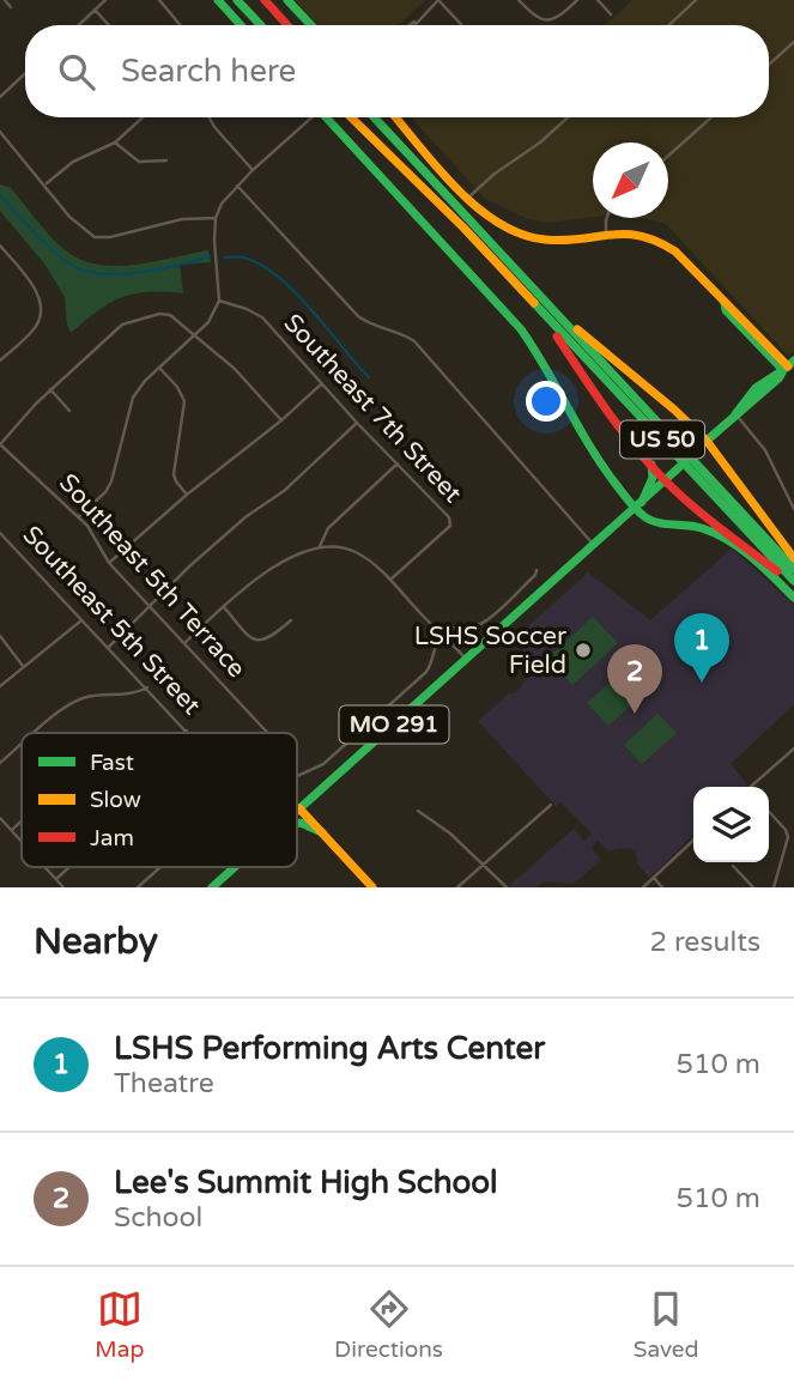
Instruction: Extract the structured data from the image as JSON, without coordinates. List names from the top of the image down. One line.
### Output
{"streets":{"main road":["US 50","MO 291"],"street":["Southeast 7th Street","Southeast 5th Terrace","Southeast 5th Street"]},"places":["LSHS Soccer Field"],"legend":["Fast","Slow","Jam"],"north":"bottom left","page":{"search":"Search here","pins":["1","2"],"heading":["Nearby","2 results"],"list":[{"mark":"1","name":"LSHS Performing Arts Center","note":"Theatre","value":"510 m"},{"mark":"2","name":"Lee's Summit High School","note":"School","value":"510 m"}],"nav":["Map","Directions","Saved"]}}
